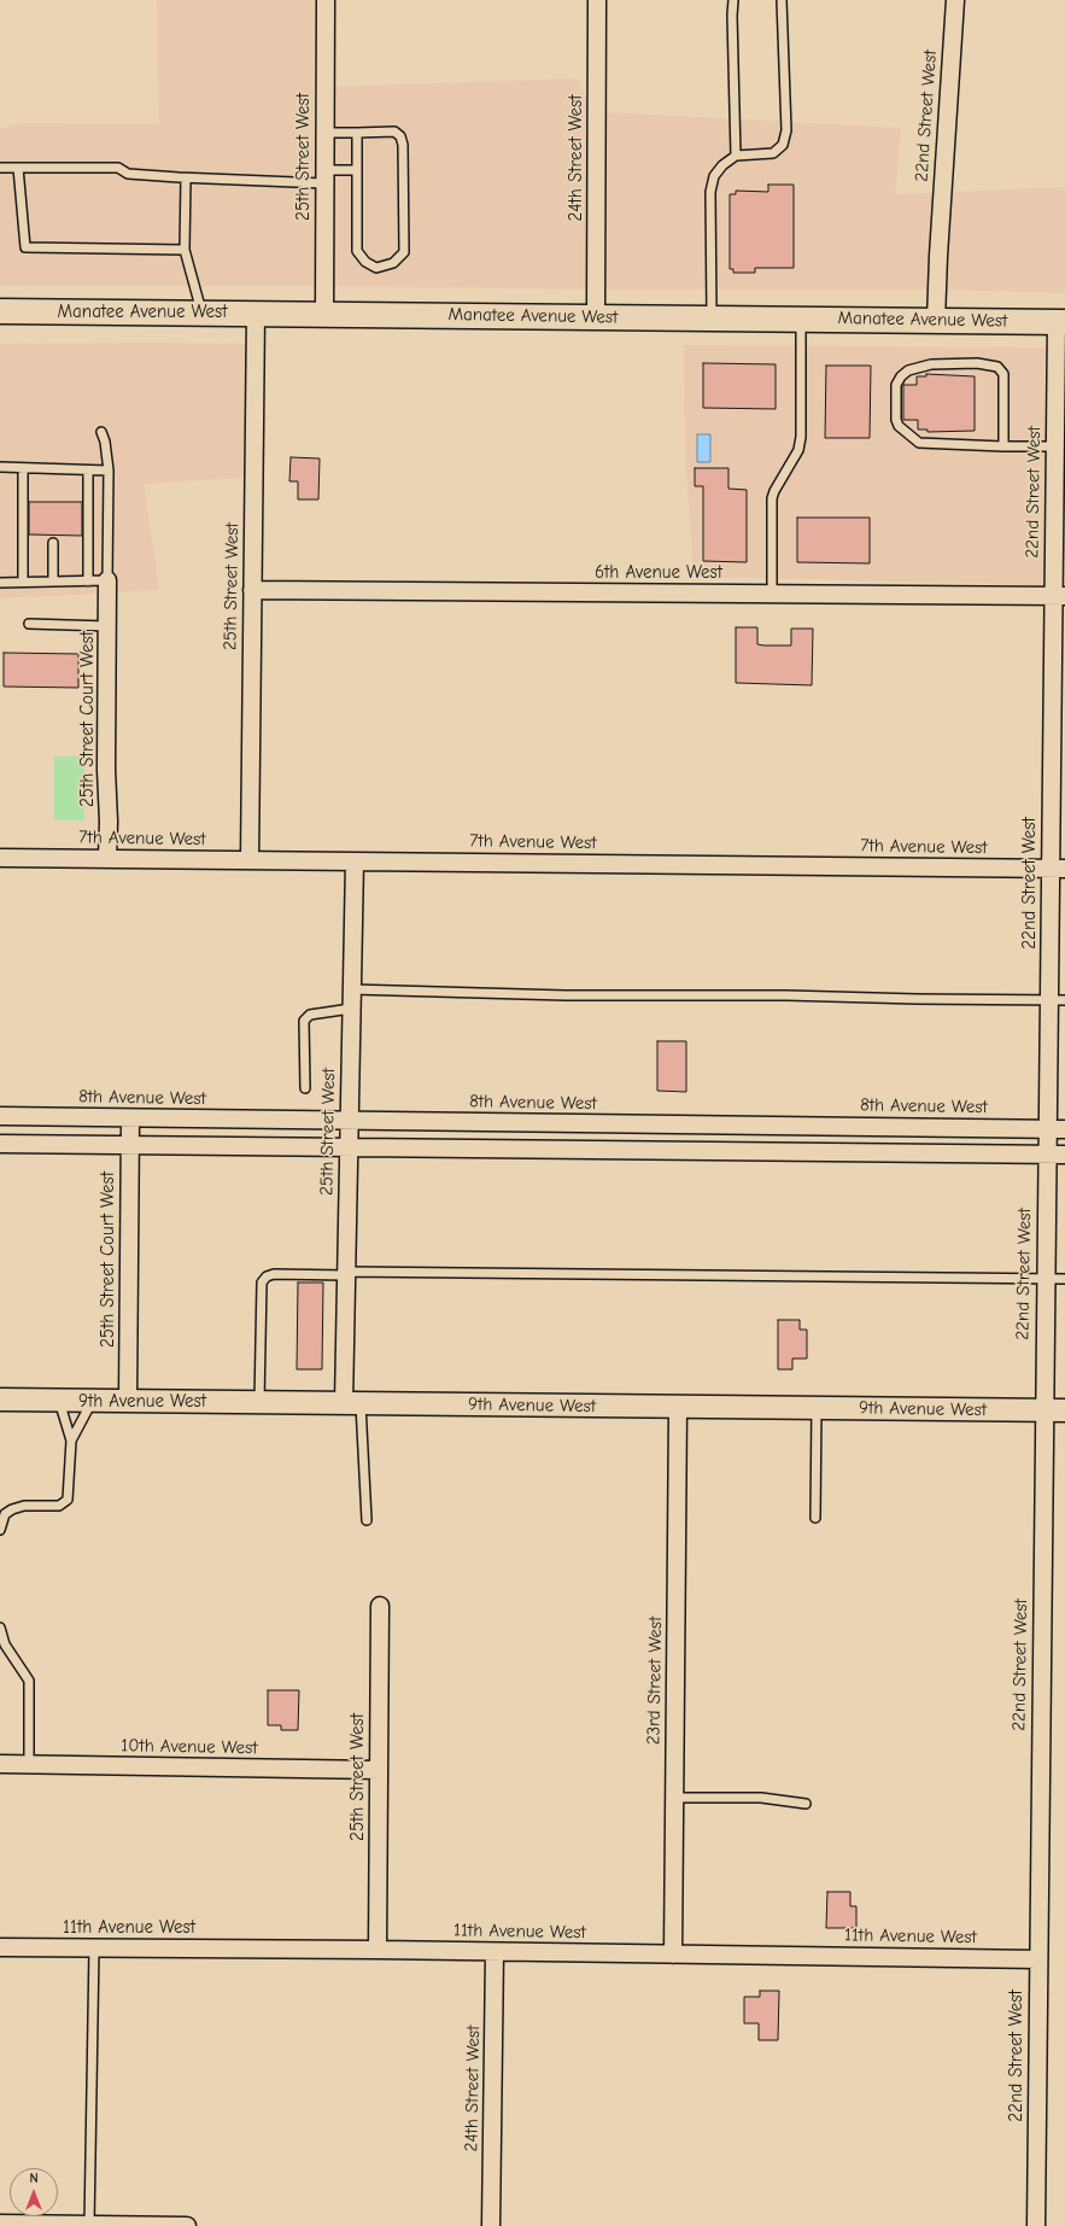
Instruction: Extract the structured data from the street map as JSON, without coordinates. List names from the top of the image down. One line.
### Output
{"streets":{"main road":["Manatee Avenue West"],"street":["22nd Street West","25th Street West","24th Street West","6th Avenue West","25th Street Court West","7th Avenue West","8th Avenue West","9th Avenue West","23rd Street West","10th Avenue West","11th Avenue West"]},"crossings":[["22nd Street West","Manatee Avenue West"],["22nd Street West","6th Avenue West"],["22nd Street West","7th Avenue West"],["22nd Street West","8th Avenue West"],["22nd Street West","9th Avenue West"],["22nd Street West","11th Avenue West"],["25th Street West","Manatee Avenue West"],["25th Street West","6th Avenue West"],["25th Street West","7th Avenue West"],["25th Street West","8th Avenue West"],["25th Street West","9th Avenue West"],["25th Street West","10th Avenue West"],["25th Street West","11th Avenue West"],["24th Street West","Manatee Avenue West"],["24th Street West","11th Avenue West"],["25th Street Court West","7th Avenue West"],["25th Street Court West","8th Avenue West"],["25th Street Court West","9th Avenue West"],["9th Avenue West","23rd Street West"],["23rd Street West","11th Avenue West"]],"north":"top"}
